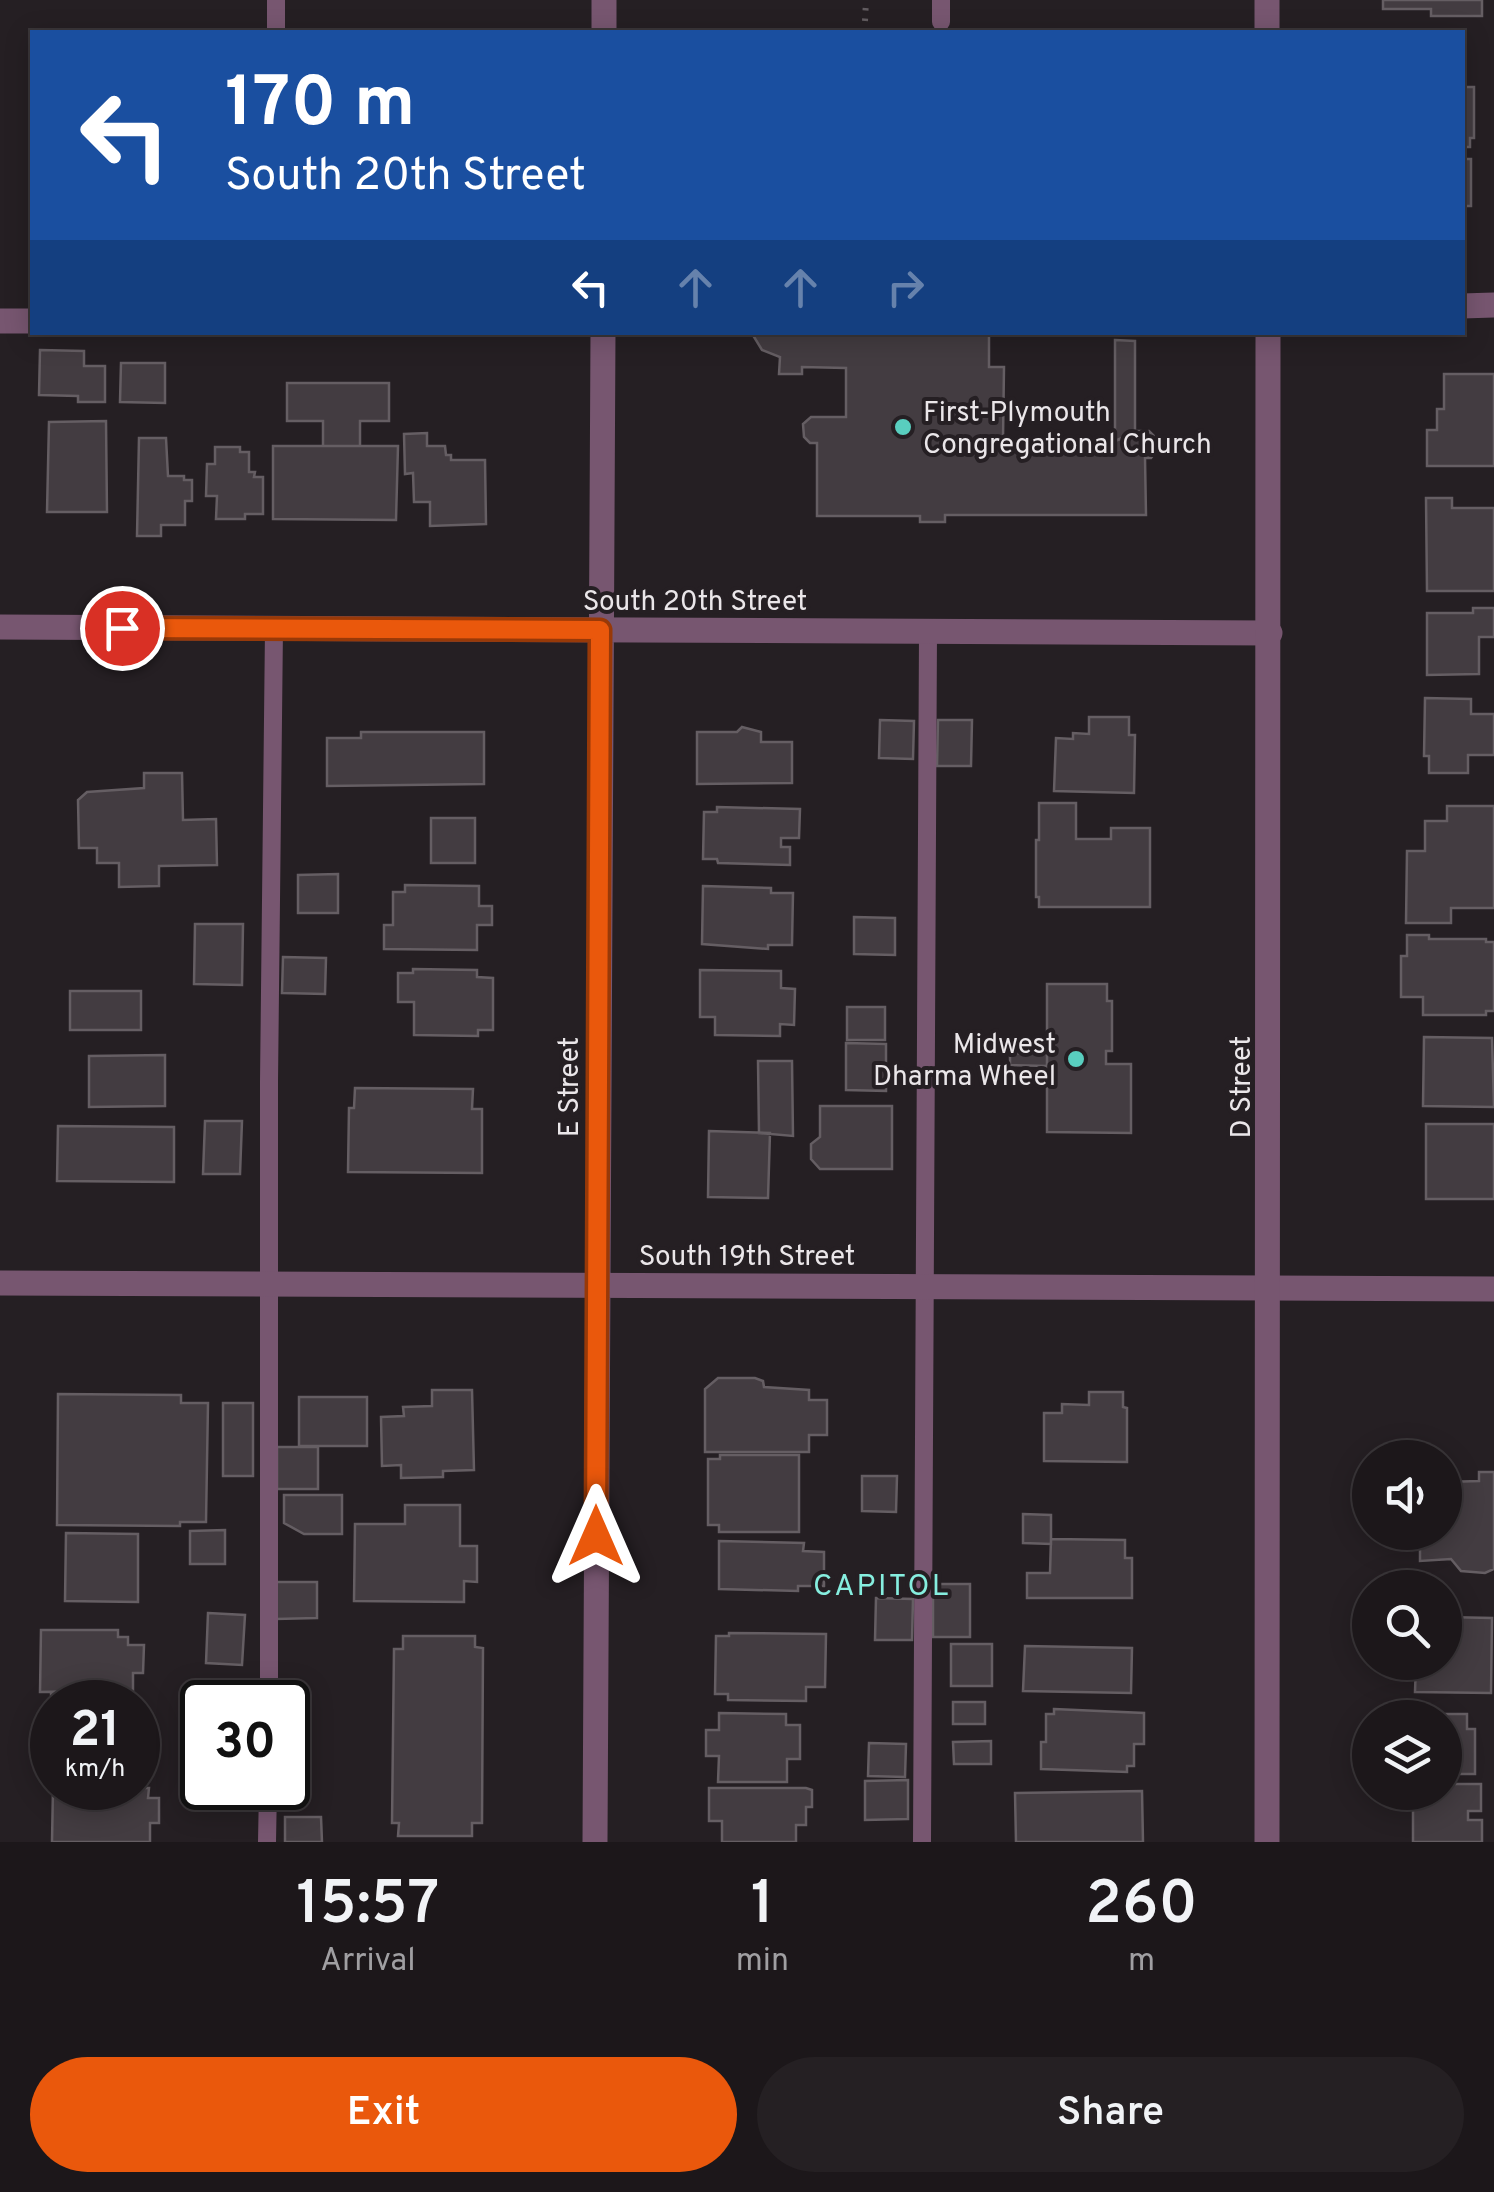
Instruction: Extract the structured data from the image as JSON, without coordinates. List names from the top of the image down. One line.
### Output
{"streets":{"street":["South 20th Street","E Street","D Street","South 19th Street"]},"crossings":[["South 20th Street","E Street"],["South 20th Street","D Street"],["E Street","South 19th Street"],["D Street","South 19th Street"]],"districts":["CAPITOL"],"places":["First-Plymouth Congregational Church","Midwest Dharma Wheel"],"page":{"turn":["170 m","South 20th Street"],"speed":"21 km/h","limit":"30","eta":["15:57","Arrival","1","min","260","m"],"buttons":["Exit","Share"]}}
